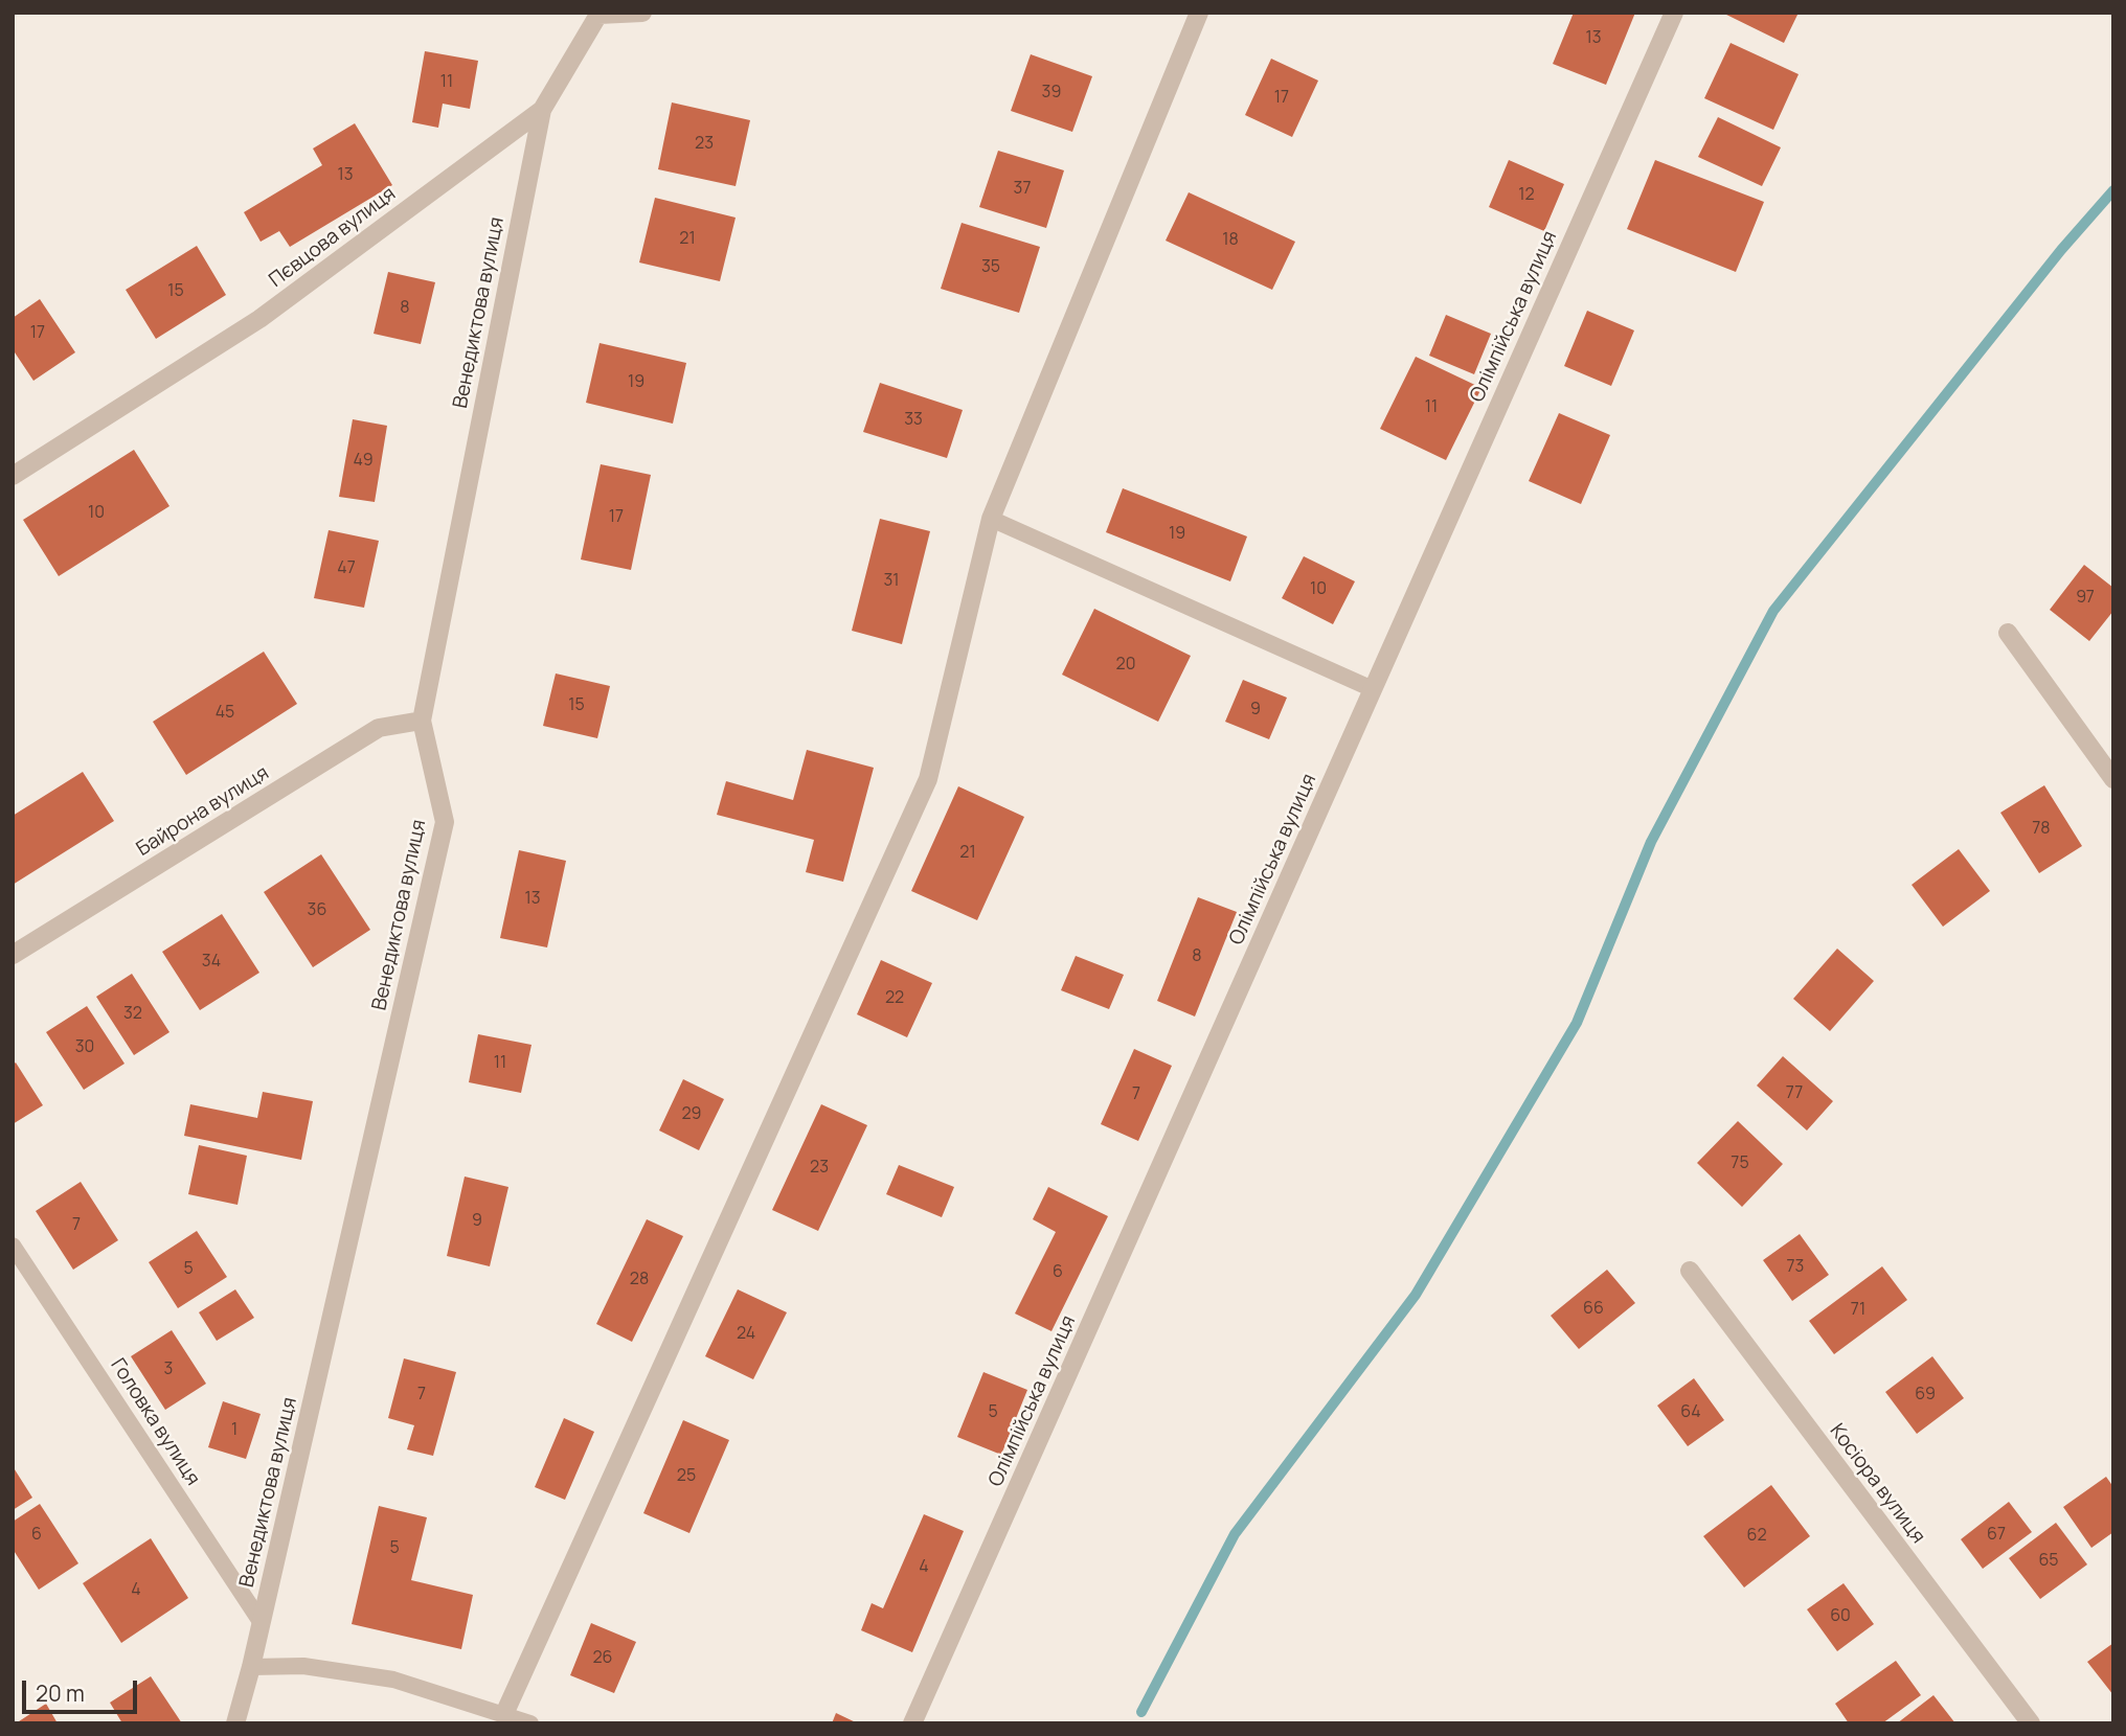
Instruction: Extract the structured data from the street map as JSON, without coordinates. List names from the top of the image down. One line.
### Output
{"streets":{"street":["Пєвцова вулиця","Венедиктова вулиця","Олімпійська вулиця","Байрона вулиця","Косіора вулиця"],"lane":["Головка вулиця"]},"crossings":[["Пєвцова вулиця","Венедиктова вулиця"],["Венедиктова вулиця","Байрона вулиця"],["Венедиктова вулиця","Головка вулиця"]],"house_numbers":["13","11","39","17","23","13","37","12","21","18","35","15","8","17","19","11","33","49","10","17","19","47","31","10","97","20","15","9","45","78","21","13","36","8","34","22","32","30","11","77","7","29","75","23","9","7","73","5","6","28","66","71","24","3","7","69","5","64","1","25","6","67","62","5","65","4","4","60","26"],"scale_bar":"20 m"}
